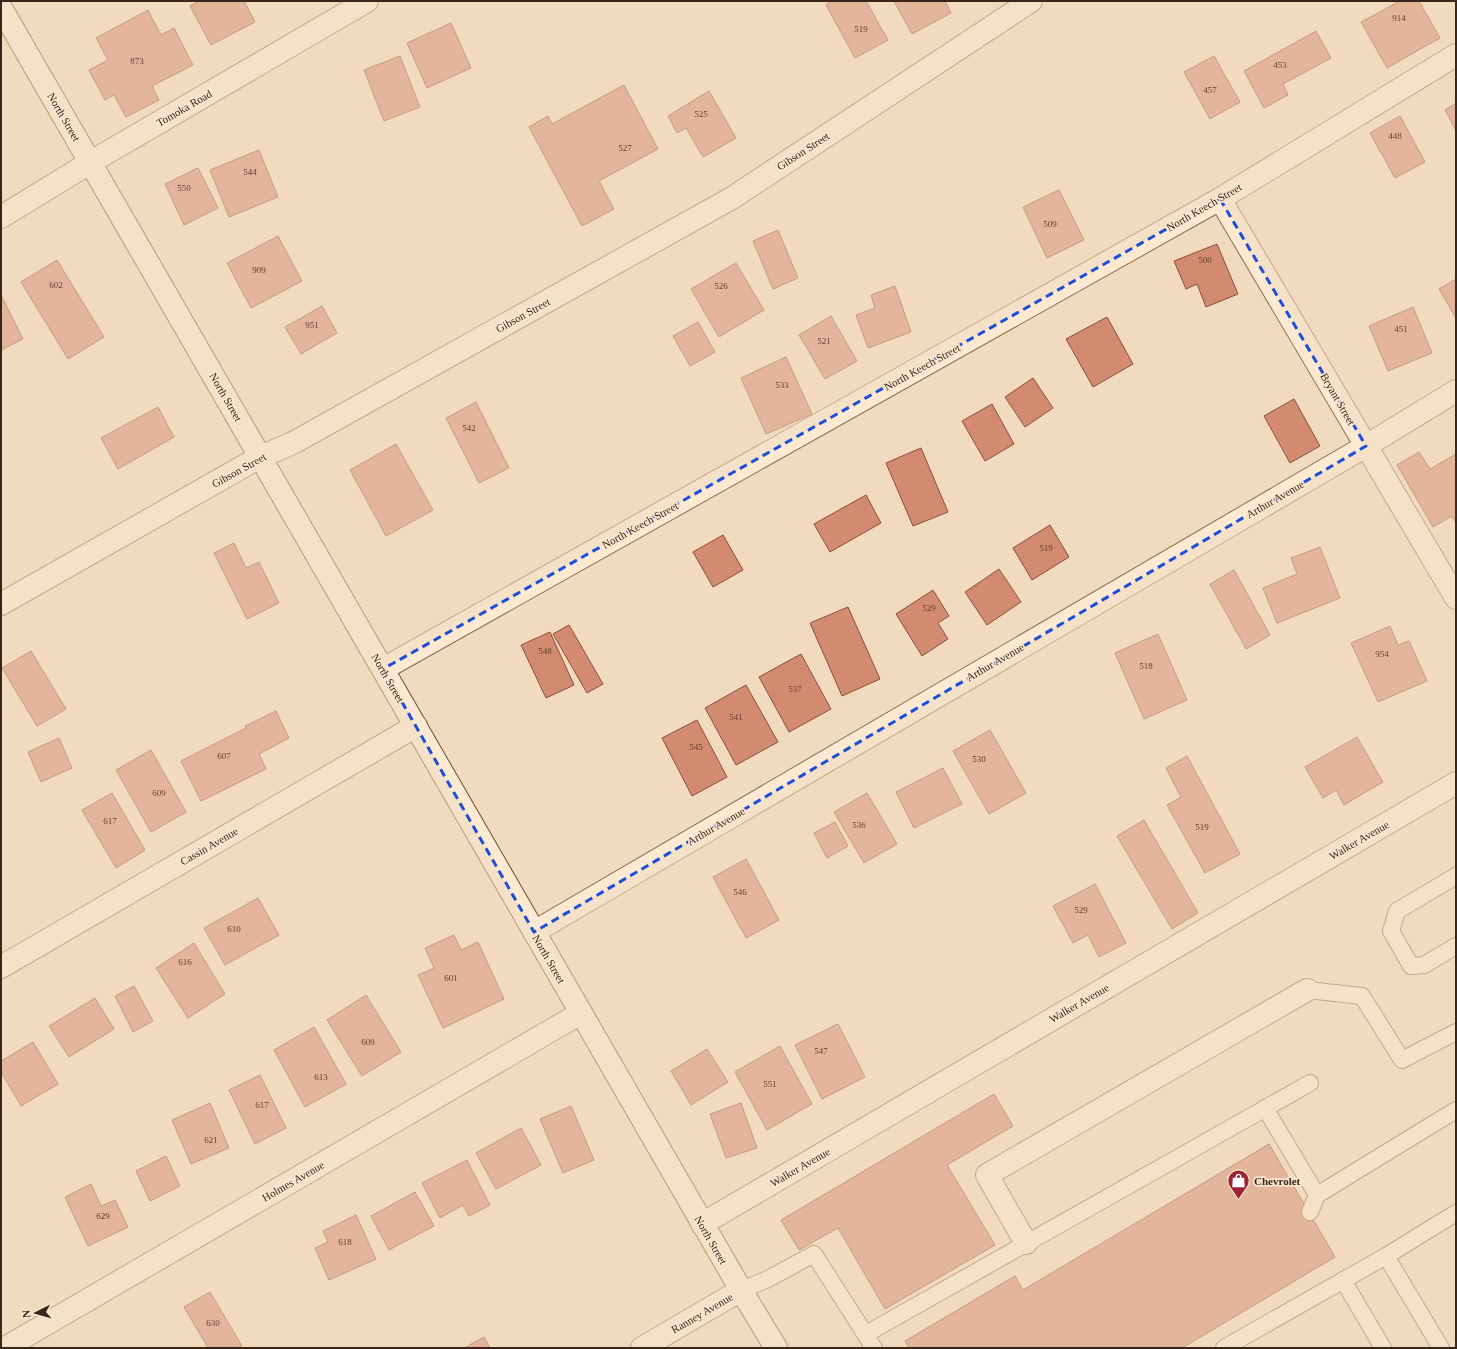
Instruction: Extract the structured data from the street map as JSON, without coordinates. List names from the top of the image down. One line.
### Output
{"streets":{"street":["Tomoka Road","North Street","Gibson Street","North Keech Street","Bryant Street","Arthur Avenue","Walker Avenue","Cassin Avenue","Holmes Avenue","Ranney Avenue"]},"crossings":[["Tomoka Road","North Street"],["North Street","Gibson Street"],["North Street","North Keech Street"],["North Street","Arthur Avenue"],["North Street","Walker Avenue"],["North Street","Cassin Avenue"],["North Street","Holmes Avenue"],["North Street","Ranney Avenue"],["North Keech Street","Bryant Street"],["Bryant Street","Arthur Avenue"]],"places":{"shop":["Chevrolet"]},"house_numbers":["914","519","873","453","457","525","448","527","544","550","509","500","909","602","526","951","451","521","533","542","519","529","548","954","518","537","541","545","607","530","609","617","536","519","546","529","610","616","601","609","547","613","551","617","621","629","618","630"],"north":"left"}
